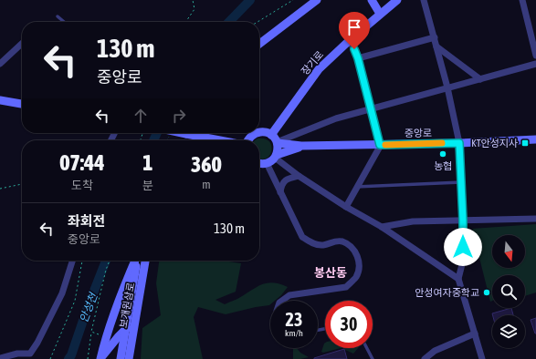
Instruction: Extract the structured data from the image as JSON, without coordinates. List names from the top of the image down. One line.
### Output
{"streets":{"main road":["장기로","중앙로","보개원삼로"]},"districts":["봉산동"],"water":["안성천"],"places":{"transit":["KT안성지사"],"other":["농협","안성여자중학교"]},"north":"bottom","page":{"turn":["130 m","중앙로"],"eta":["07:44","도착","1","분","360","m"],"list":[{"name":"좌회전","note":"중앙로","value":"130 m"}],"speed":"23 km/h","limit":"30"}}
